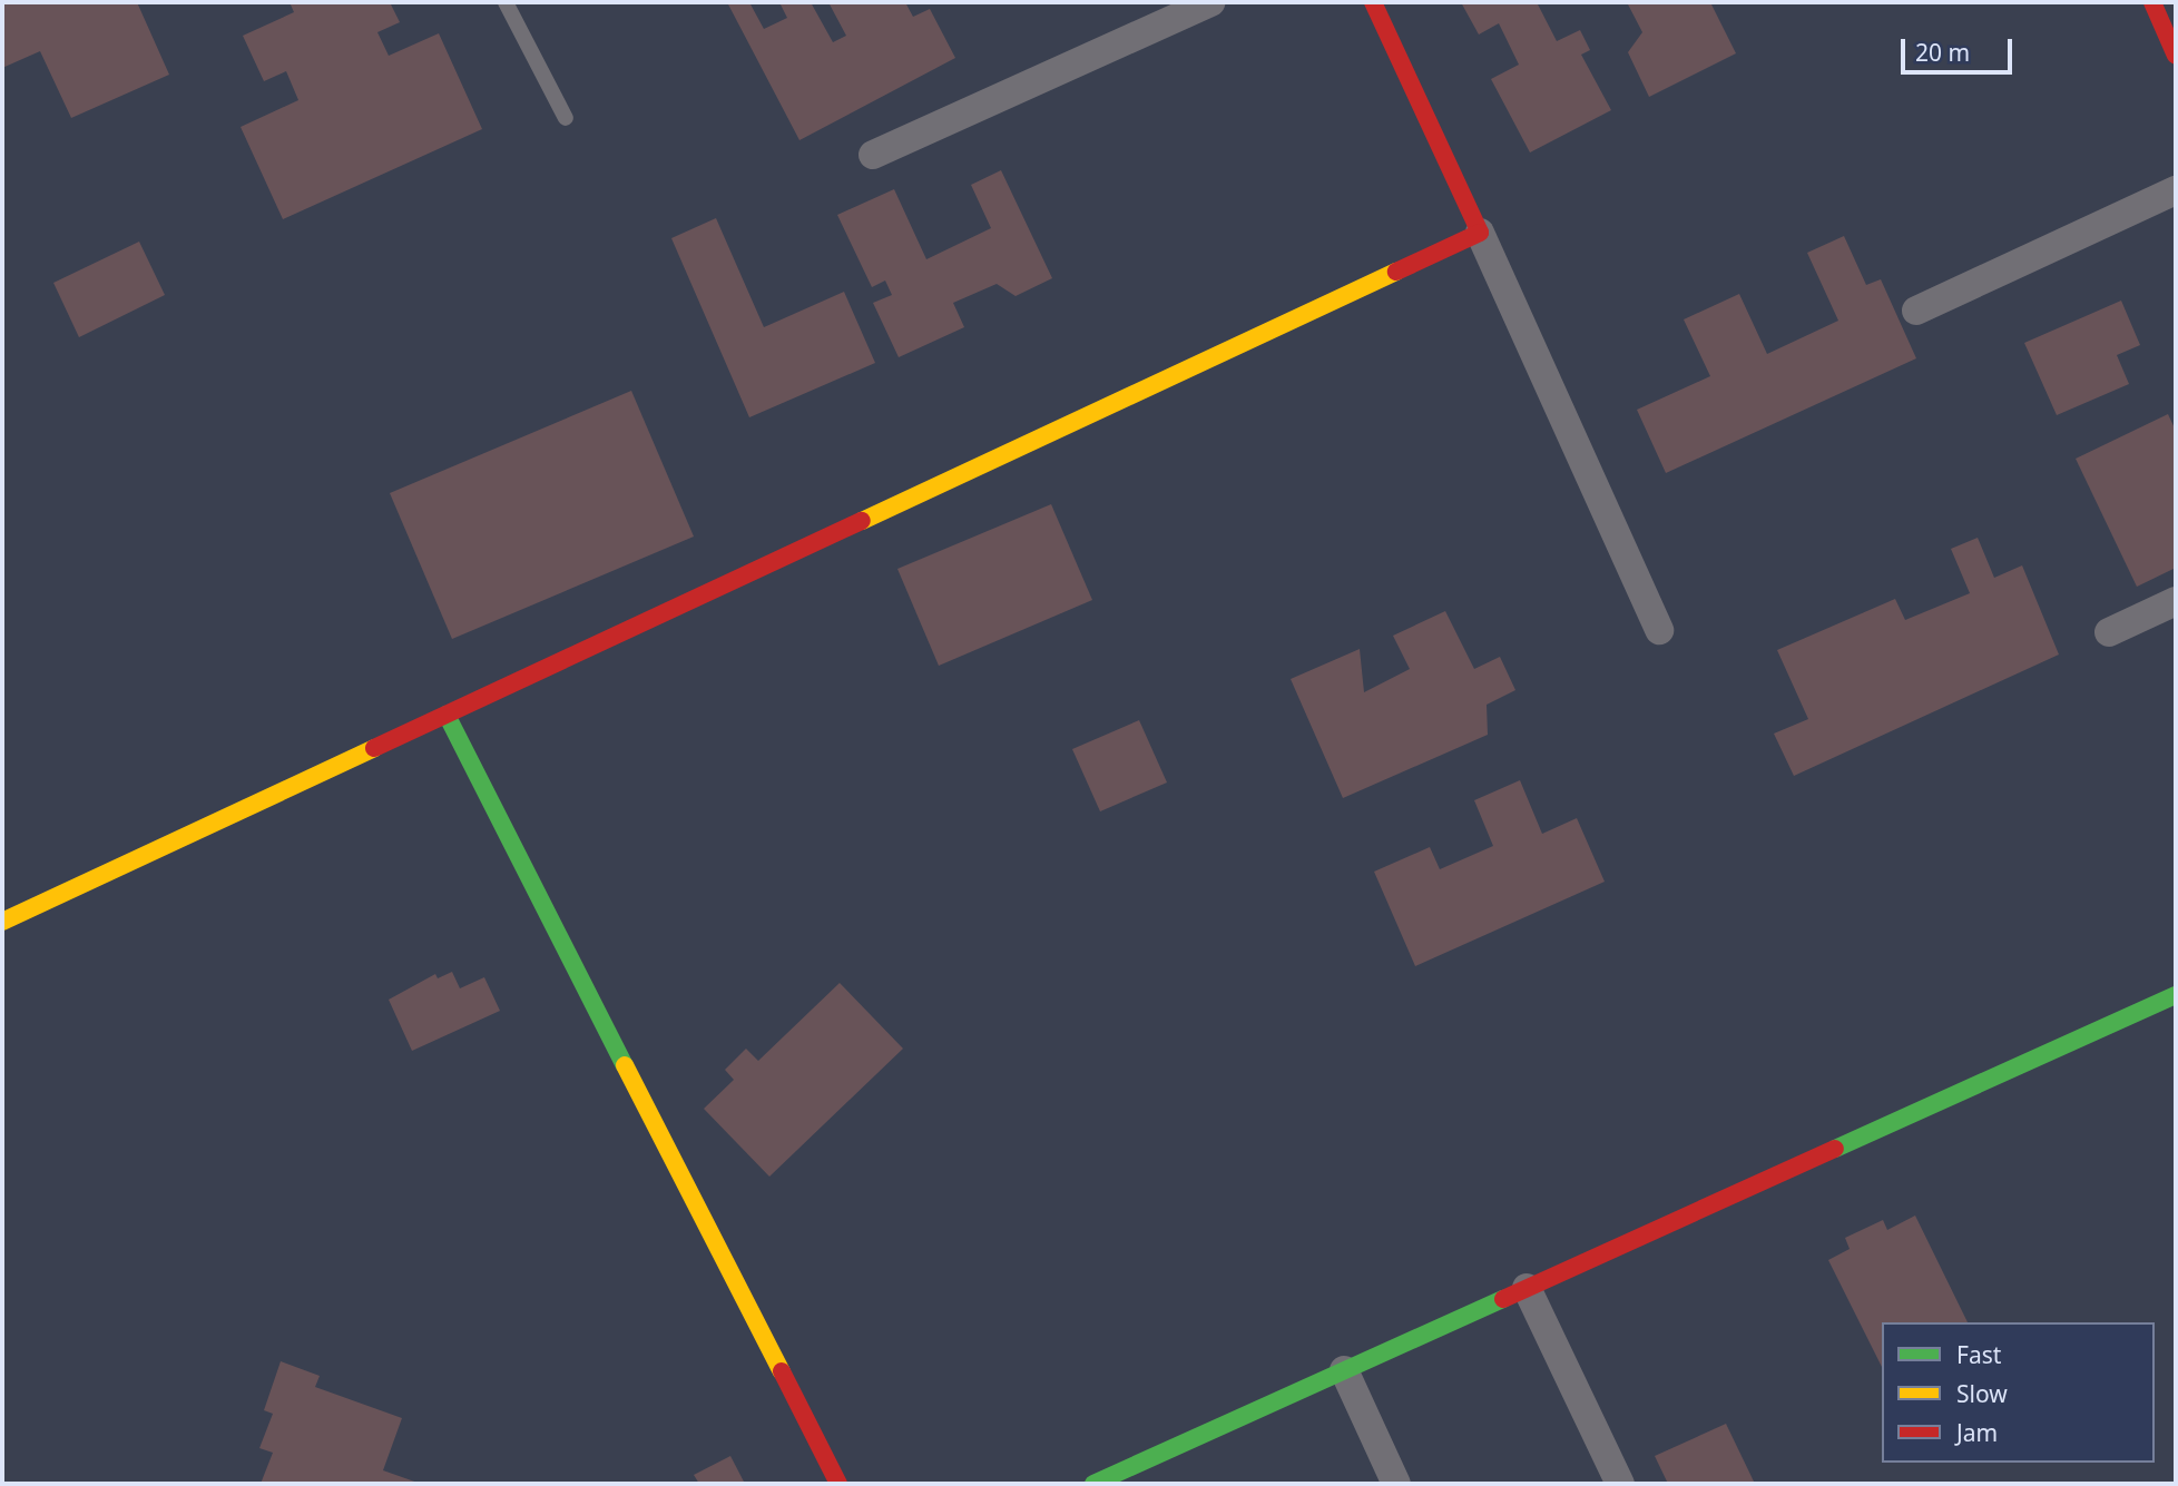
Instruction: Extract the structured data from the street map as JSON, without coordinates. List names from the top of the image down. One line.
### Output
{"legend":["Fast","Slow","Jam"],"scale_bar":"20 m"}
